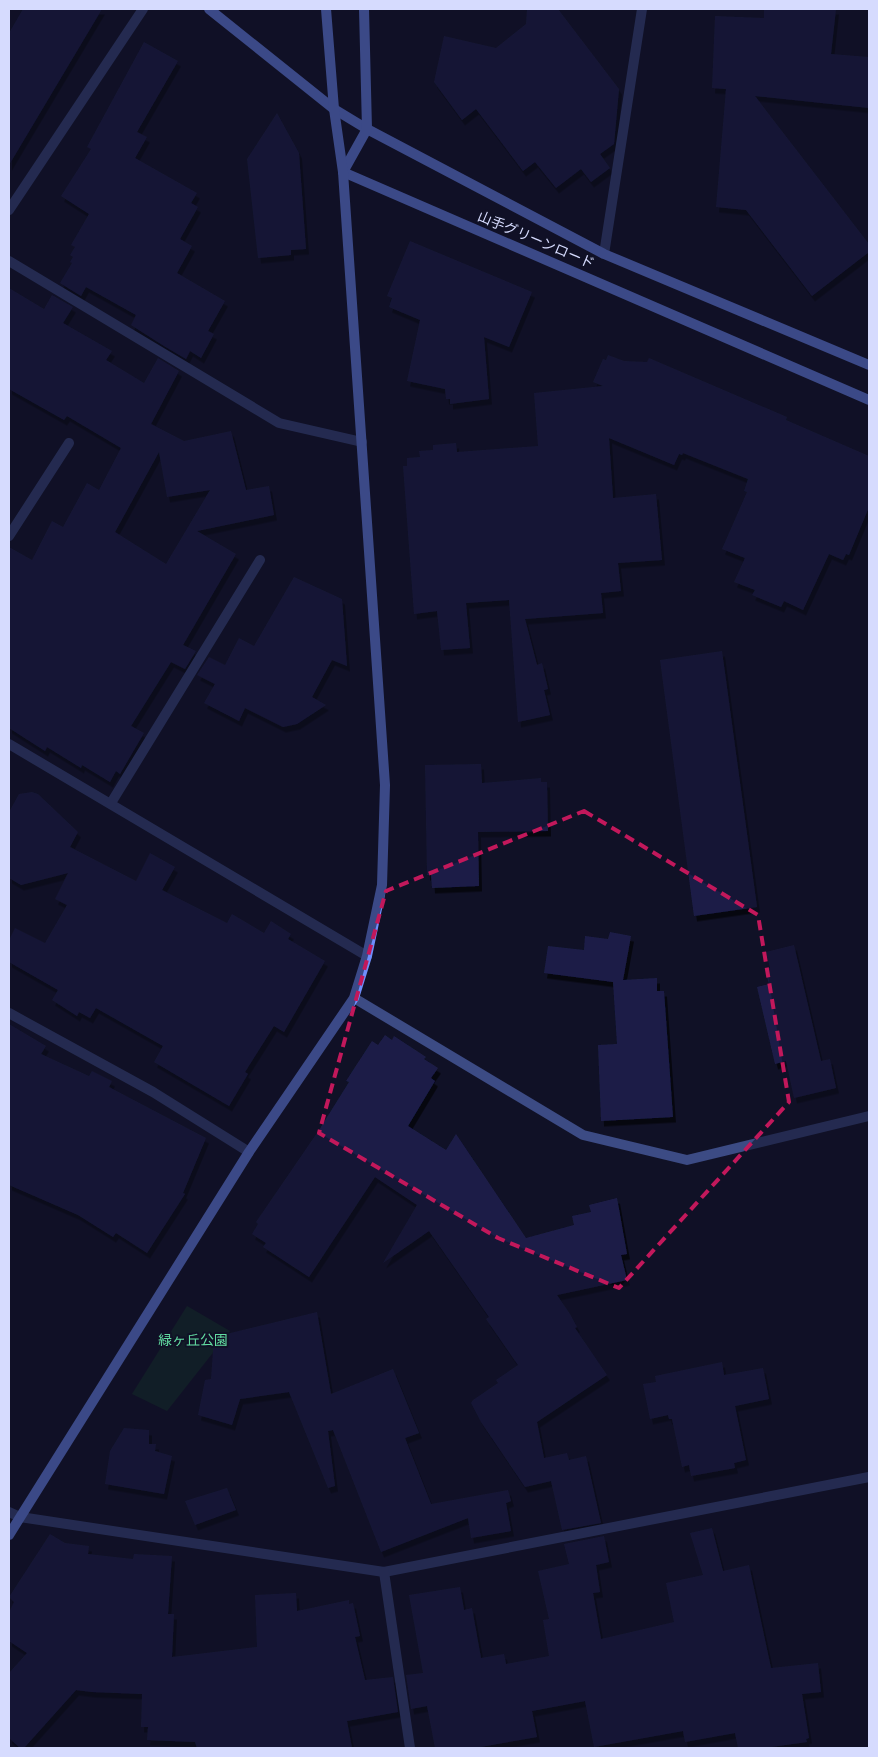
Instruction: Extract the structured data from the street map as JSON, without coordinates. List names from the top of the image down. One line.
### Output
{"streets":{"street":["山手グリーンロード"]},"parks":["緑ヶ丘公園"]}
